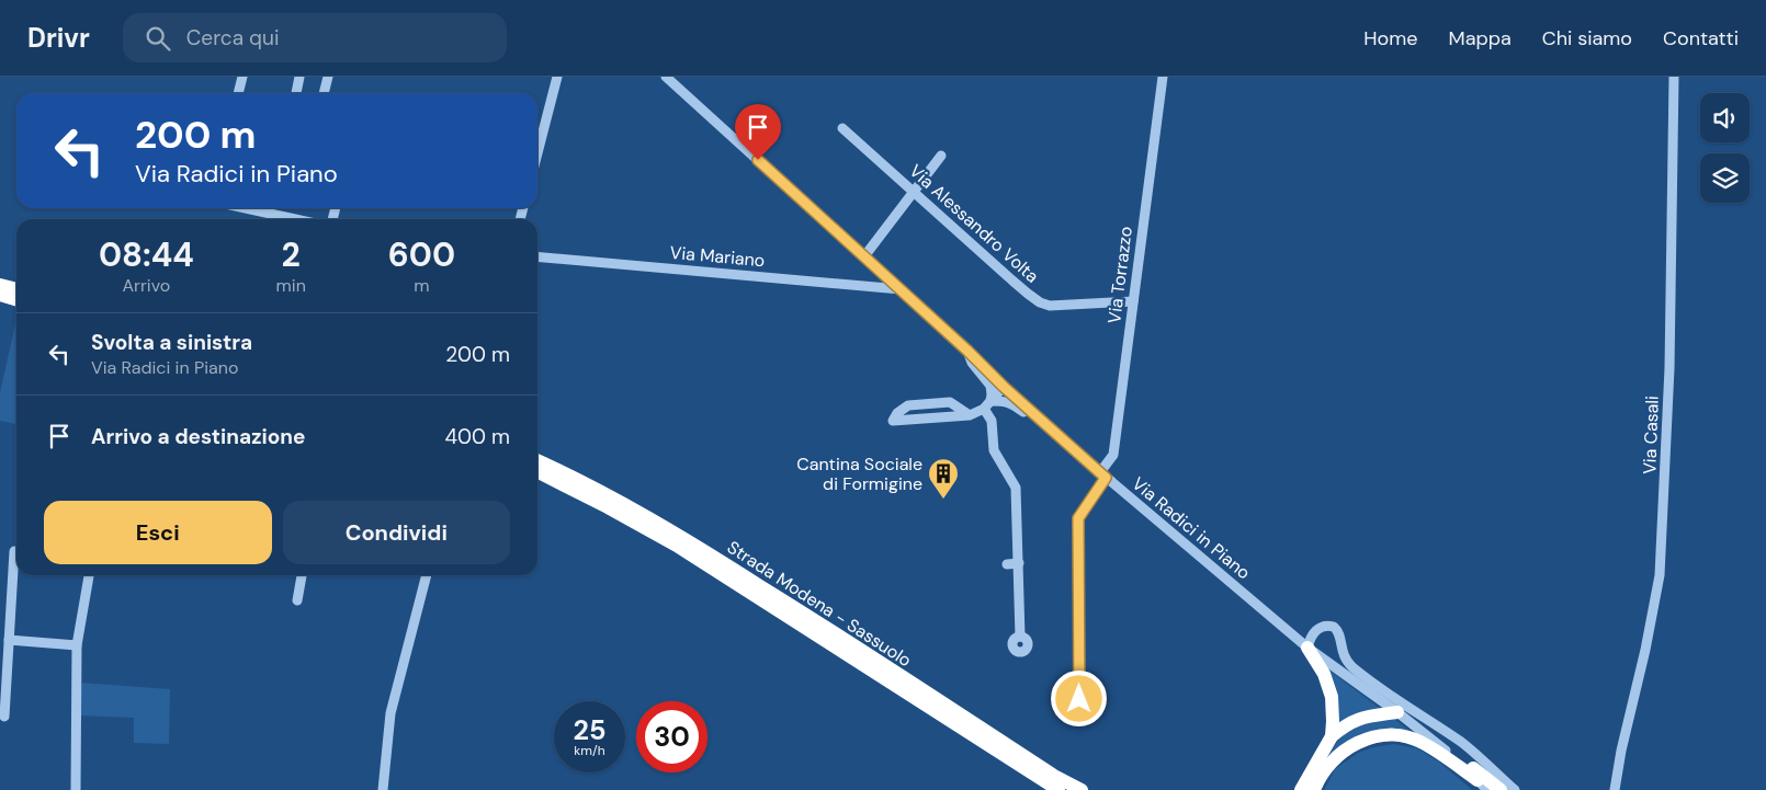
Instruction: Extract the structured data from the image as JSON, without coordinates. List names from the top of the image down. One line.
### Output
{"streets":{"highway":["Strada Modena - Sassuolo"],"street":["Via Alessandro Volta","Via Mariano","Via Torrazzo","Via Casali","Via Radici in Piano"]},"crossings":[["Via Alessandro Volta","Via Torrazzo"],["Via Mariano","Via Radici in Piano"],["Via Torrazzo","Via Radici in Piano"]],"places":{"building":["Cantina Sociale di Formigine"]},"page":{"header":"Drivr","search":"Cerca qui","nav":["Home","Mappa","Chi siamo","Contatti"],"turn":["200 m","Via Radici in Piano"],"eta":["08:44","Arrivo","2","min","600","m"],"list":[{"name":"Svolta a sinistra","note":"Via Radici in Piano","value":"200 m"},{"name":"Arrivo a destinazione","value":"400 m"}],"buttons":["Esci","Condividi"],"speed":"25 km/h","limit":"30"}}
